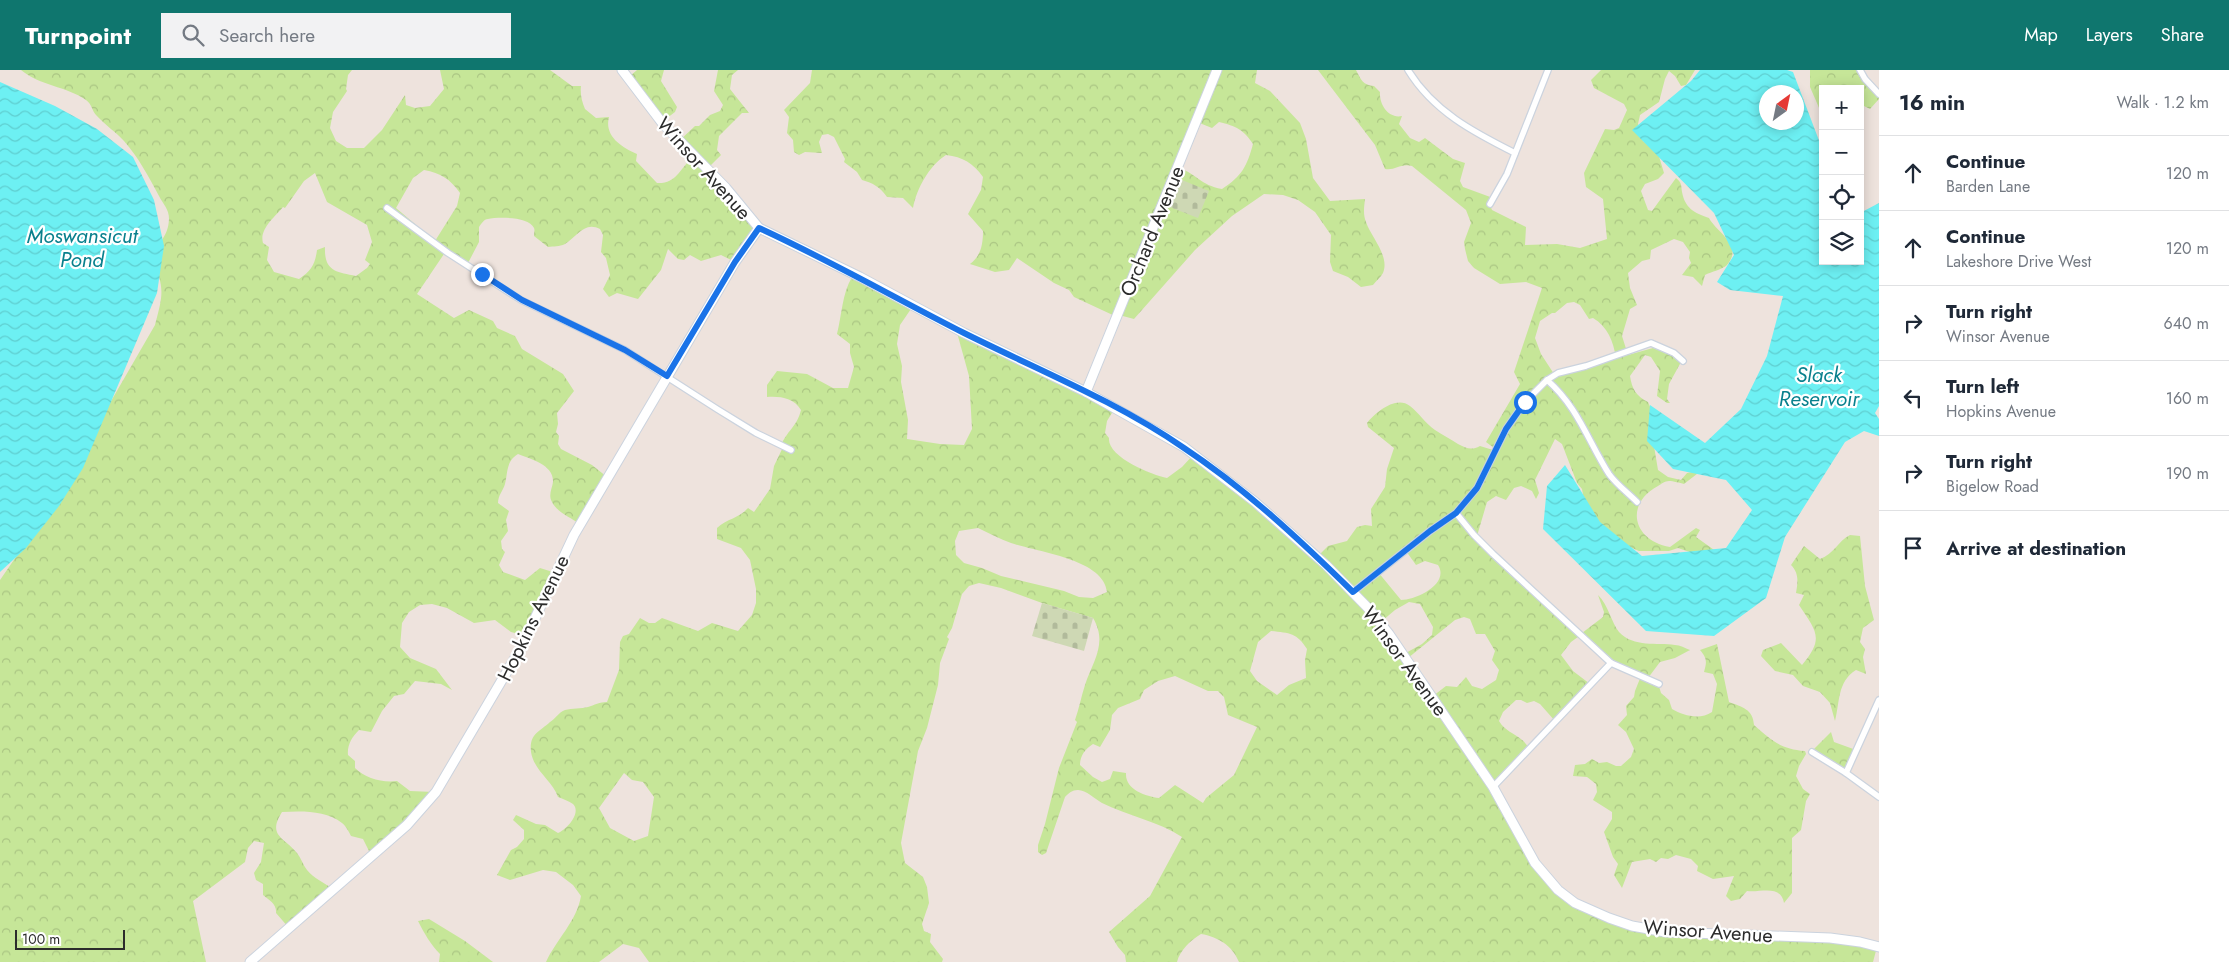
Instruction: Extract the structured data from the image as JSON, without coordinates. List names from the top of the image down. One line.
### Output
{"streets":{"street":["Winsor Avenue","Orchard Avenue","Hopkins Avenue"]},"crossings":[["Winsor Avenue","Orchard Avenue"],["Winsor Avenue","Hopkins Avenue"]],"water":["Moswansicut Pond","Slack Reservoir"],"scale_bar":"100 m","north":"top right","page":{"header":"Turnpoint","search":"Search here","nav":["Map","Layers","Share"],"heading":["16 min","Walk · 1.2 km"],"map_buttons":["+","−"],"list":[["Continue","Barden Lane","120 m"],["Continue","Lakeshore Drive West","120 m"],["Turn right","Winsor Avenue","640 m"],["Turn left","Hopkins Avenue","160 m"],["Turn right","Bigelow Road","190 m"],"Arrive at destination"],"scale":"100 m"}}
